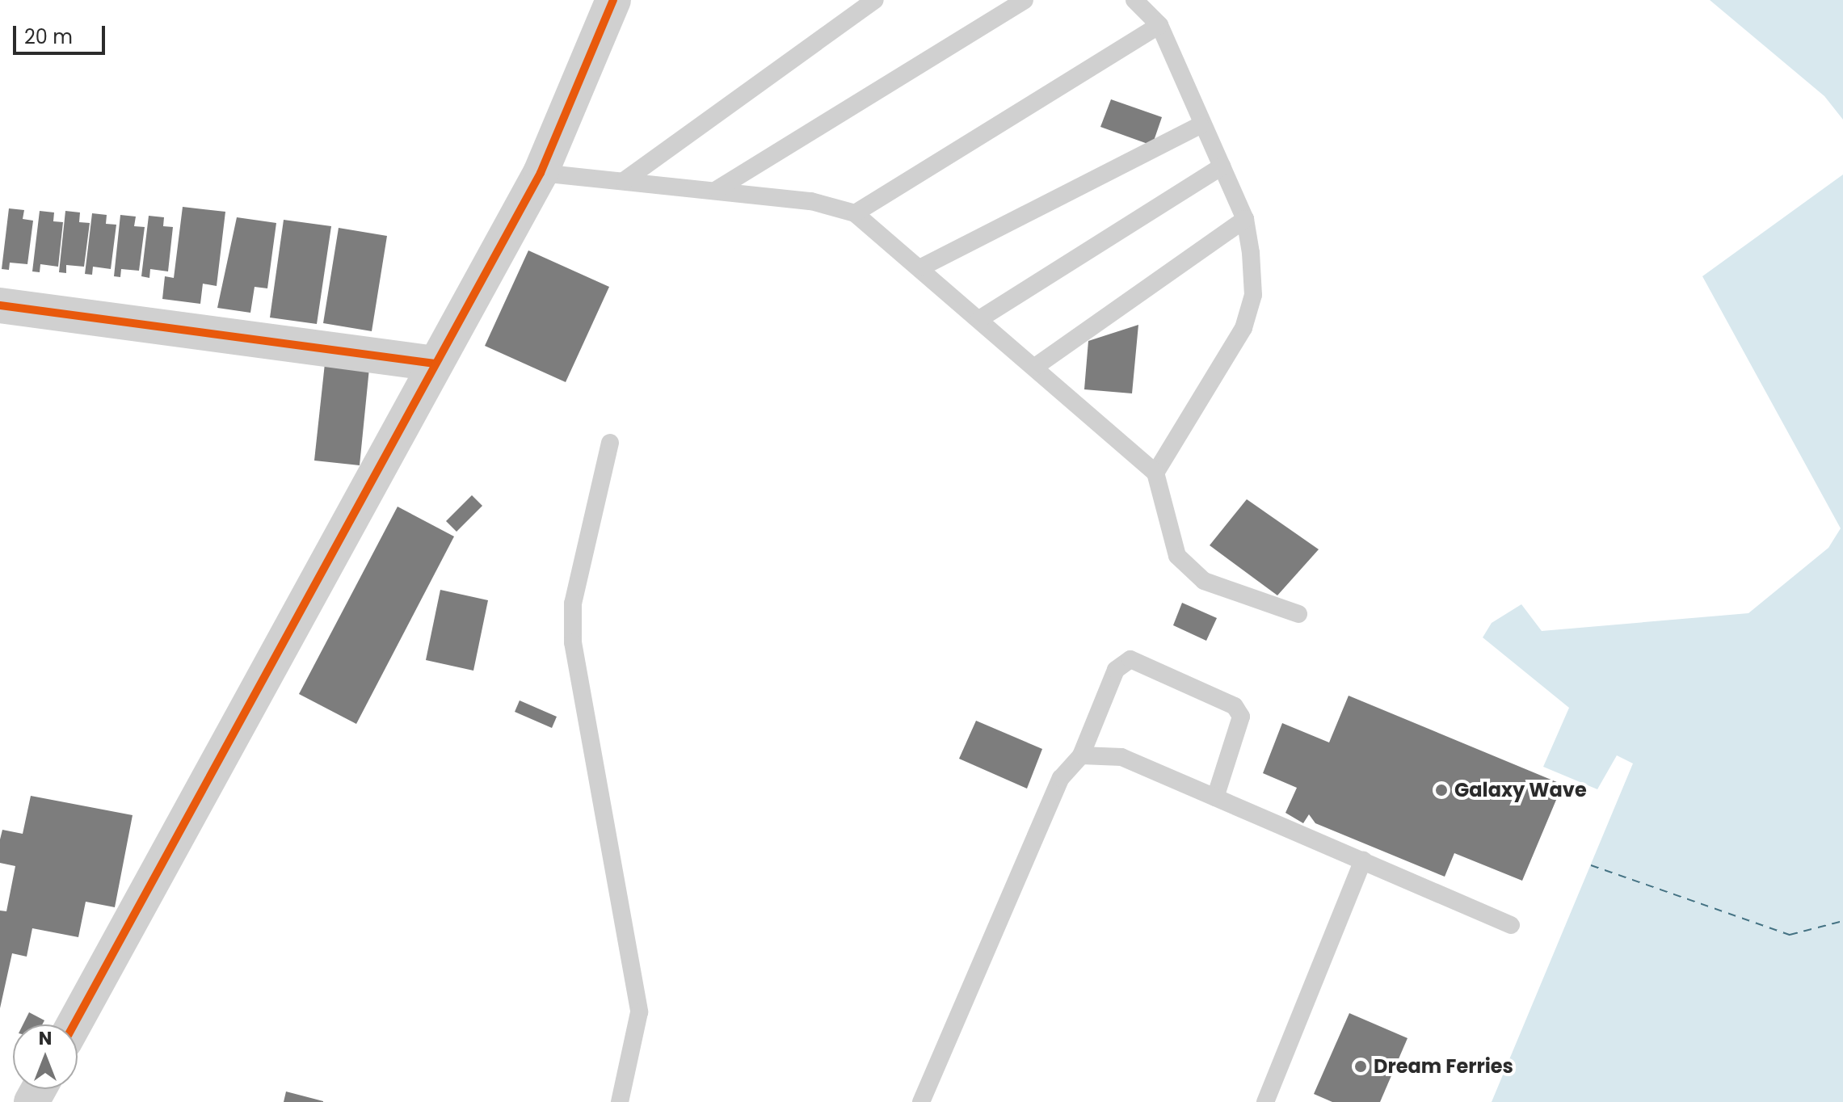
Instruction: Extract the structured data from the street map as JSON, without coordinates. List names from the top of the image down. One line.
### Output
{"places":["Galaxy Wave","Dream Ferries"],"scale_bar":"20 m","north":"top"}
